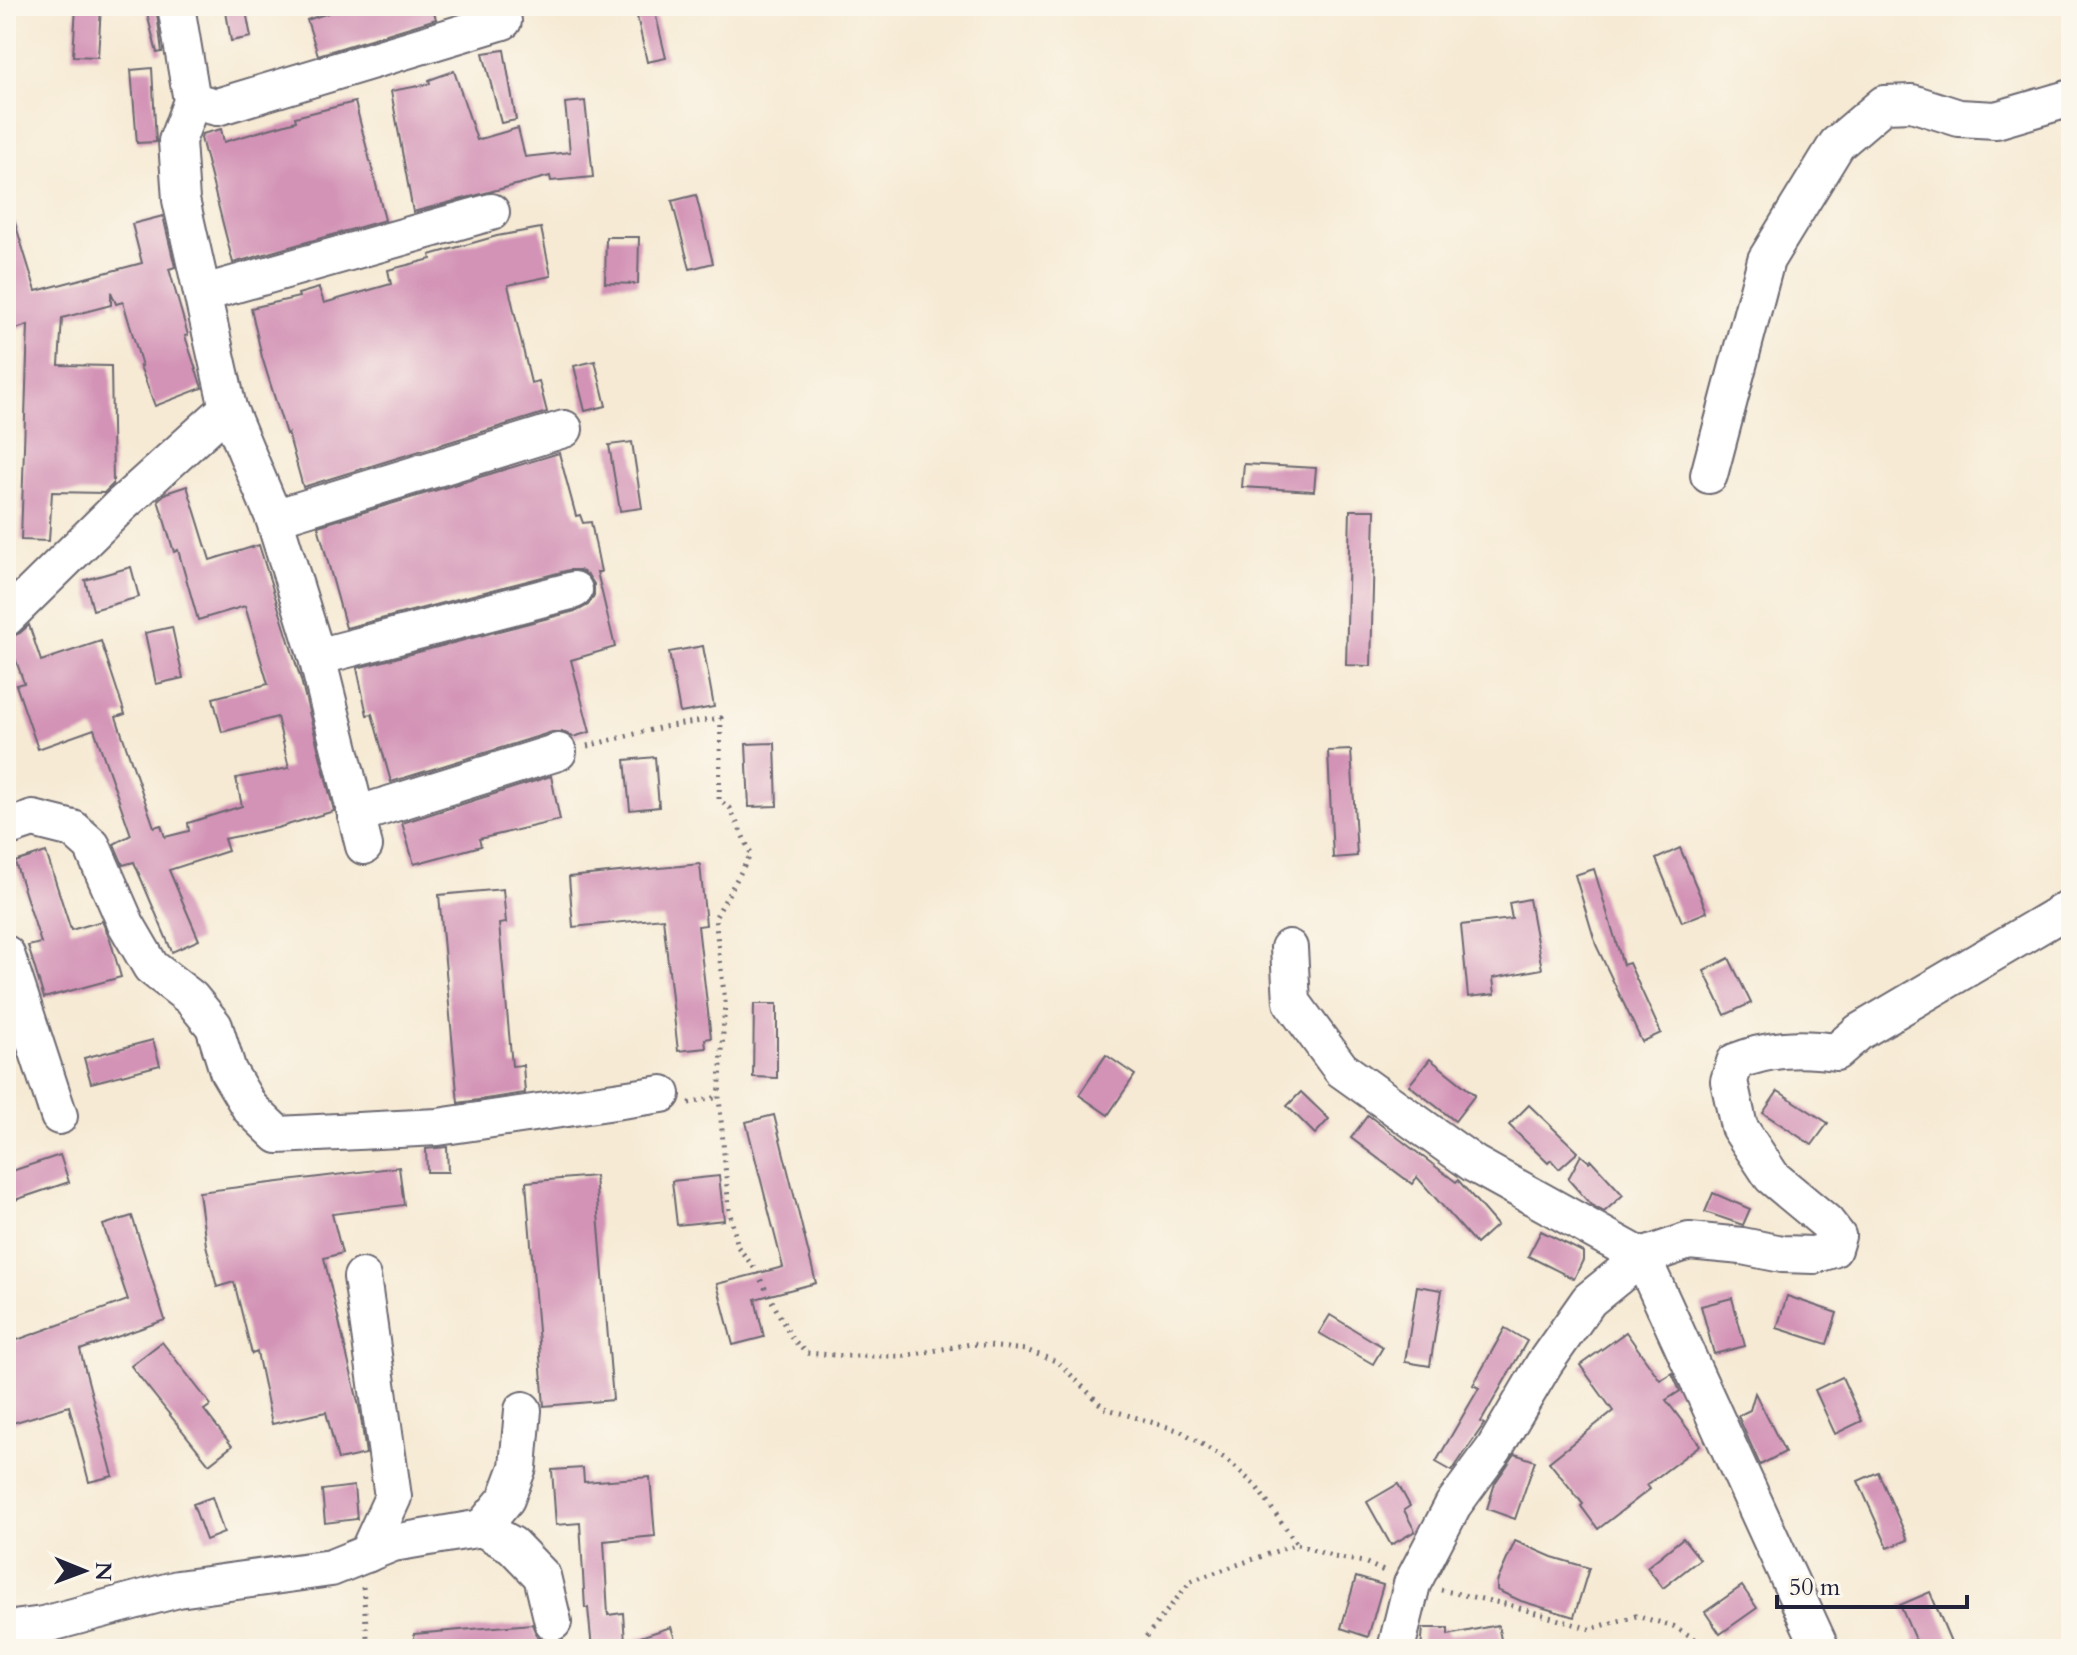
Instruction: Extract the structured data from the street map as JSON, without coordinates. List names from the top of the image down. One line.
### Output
{"scale_bar":"50 m","north":"right"}
